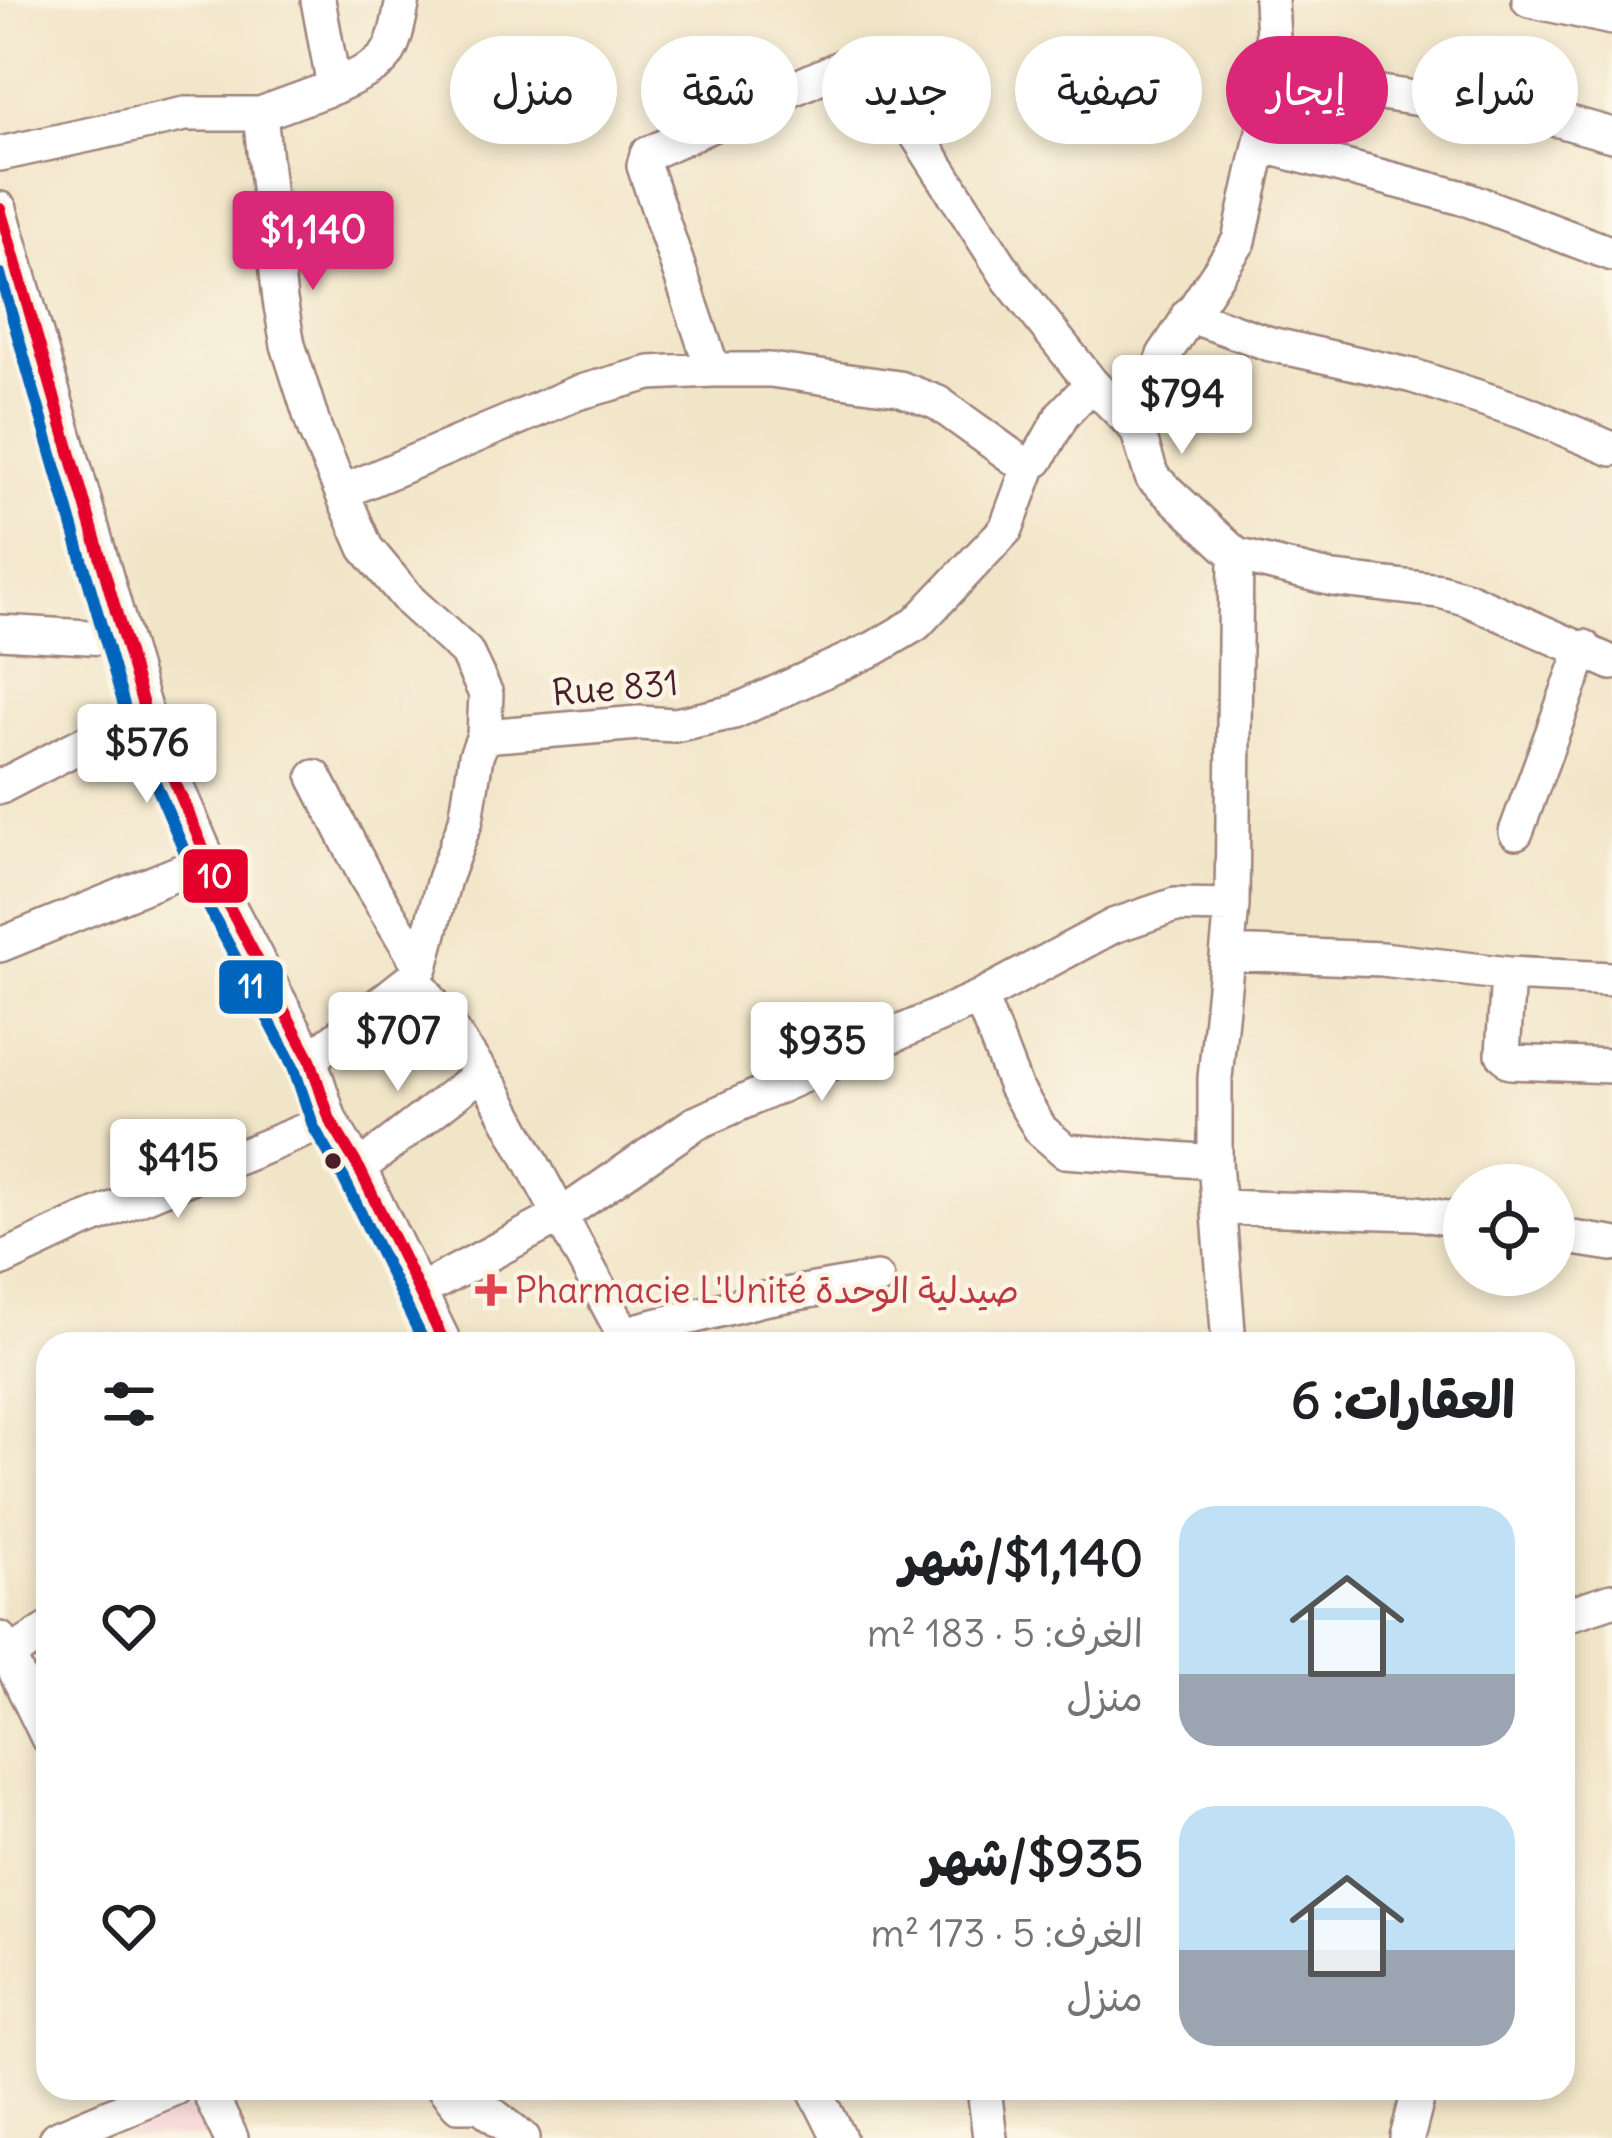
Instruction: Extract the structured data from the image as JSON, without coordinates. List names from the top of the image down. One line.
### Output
{"streets":{"street":["Rue 831"]},"places":{"health":["Pharmacie L'Unité صيدلية الوحدة"]},"lines":["transit line 10","transit line 11"],"page":{"chip":["شراء","إيجار","تصفية","جديد","شقة","منزل"],"price":["$1,140","$794","$576","$707","$935","$415"],"heading":"العقارات: 6","list":[{"name":"$1,140/شهر","note":"الغرف: 5 · 183 m² · منزل"},{"name":"$935/شهر","note":"الغرف: 5 · 173 m² · منزل"}]}}
